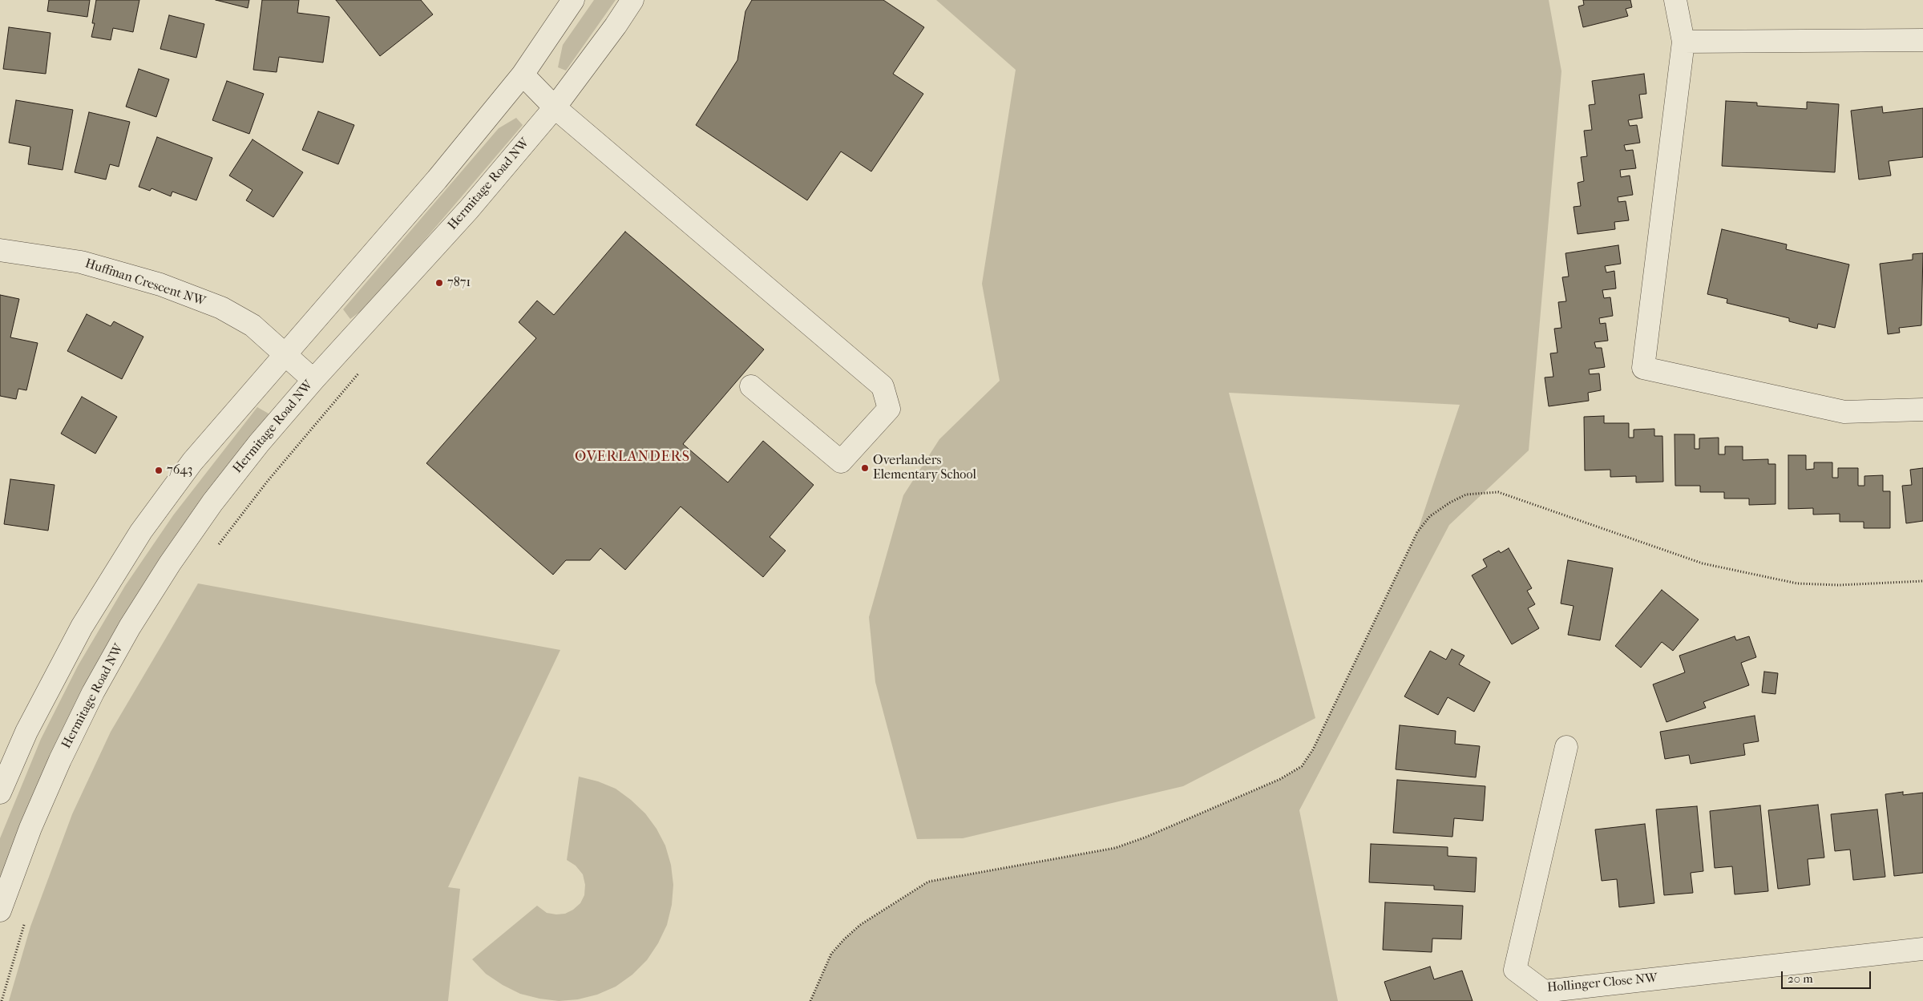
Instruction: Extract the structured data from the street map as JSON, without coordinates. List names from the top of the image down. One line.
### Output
{"streets":{"street":["Hermitage Road NW","Huffman Crescent NW","Hollinger Close NW"]},"crossings":[["Hermitage Road NW","Huffman Crescent NW"]],"districts":["OVERLANDERS"],"places":["7871","Overlanders Elementary School","7643"],"scale_bar":"20 m"}
